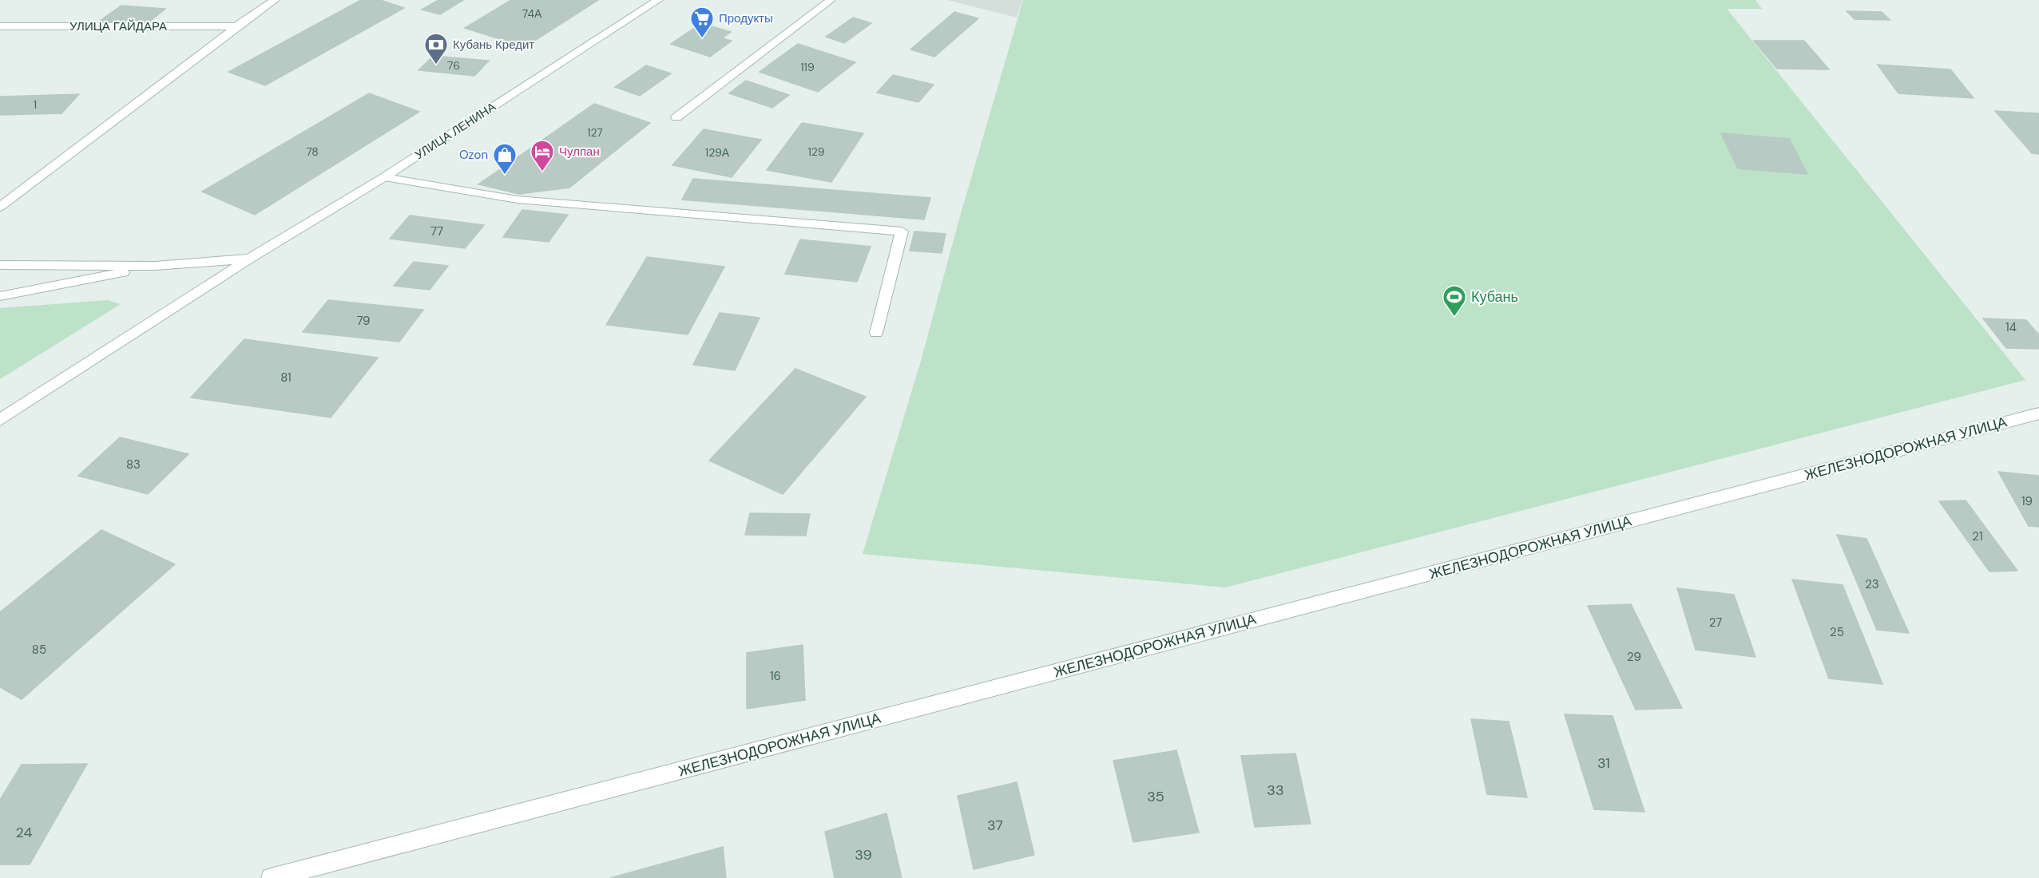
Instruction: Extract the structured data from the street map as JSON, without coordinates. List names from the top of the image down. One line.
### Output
{"streets":{"street":["УЛИЦА ГАЙДАРА","УЛИЦА ЛЕНИНА","ЖЕЛЕЗНОДОРОЖНАЯ УЛИЦА"]},"places":{"supermarket":["Продукты"],"bank":["Кубань Кредит"],"hotel":["Чулпан"],"shop":["Ozon"],"sports":["Кубань"]},"house_numbers":["74А","76","119","1","127","78","129","129А","77","79","14","81","83","19","21","23","27","25","85","29","16","31","33","35","37","24","39"]}
